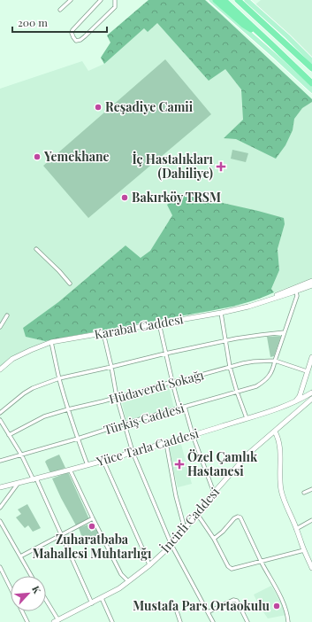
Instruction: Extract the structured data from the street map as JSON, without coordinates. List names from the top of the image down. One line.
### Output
{"streets":{"main road":["Karabal Caddesi","Yüce Tarla Caddesi","İncirli Caddesi"],"street":["Hüdaverdi Sokağı","Türkiş Caddesi"]},"crossings":[["Karabal Caddesi","Türkiş Caddesi"],["Hüdaverdi Sokağı","Türkiş Caddesi"]],"places":{"other":["Reşadiye Camii","Yemekhane","Bakırköy TRSM","Zuharatbaba Mahallesi Muhtarlığı","Mustafa Pars Ortaokulu"],"health":["İç Hastalıkları (Dahiliye)","Özel Çamlık Hastanesi"]},"scale_bar":"200 m","north":"top right"}
